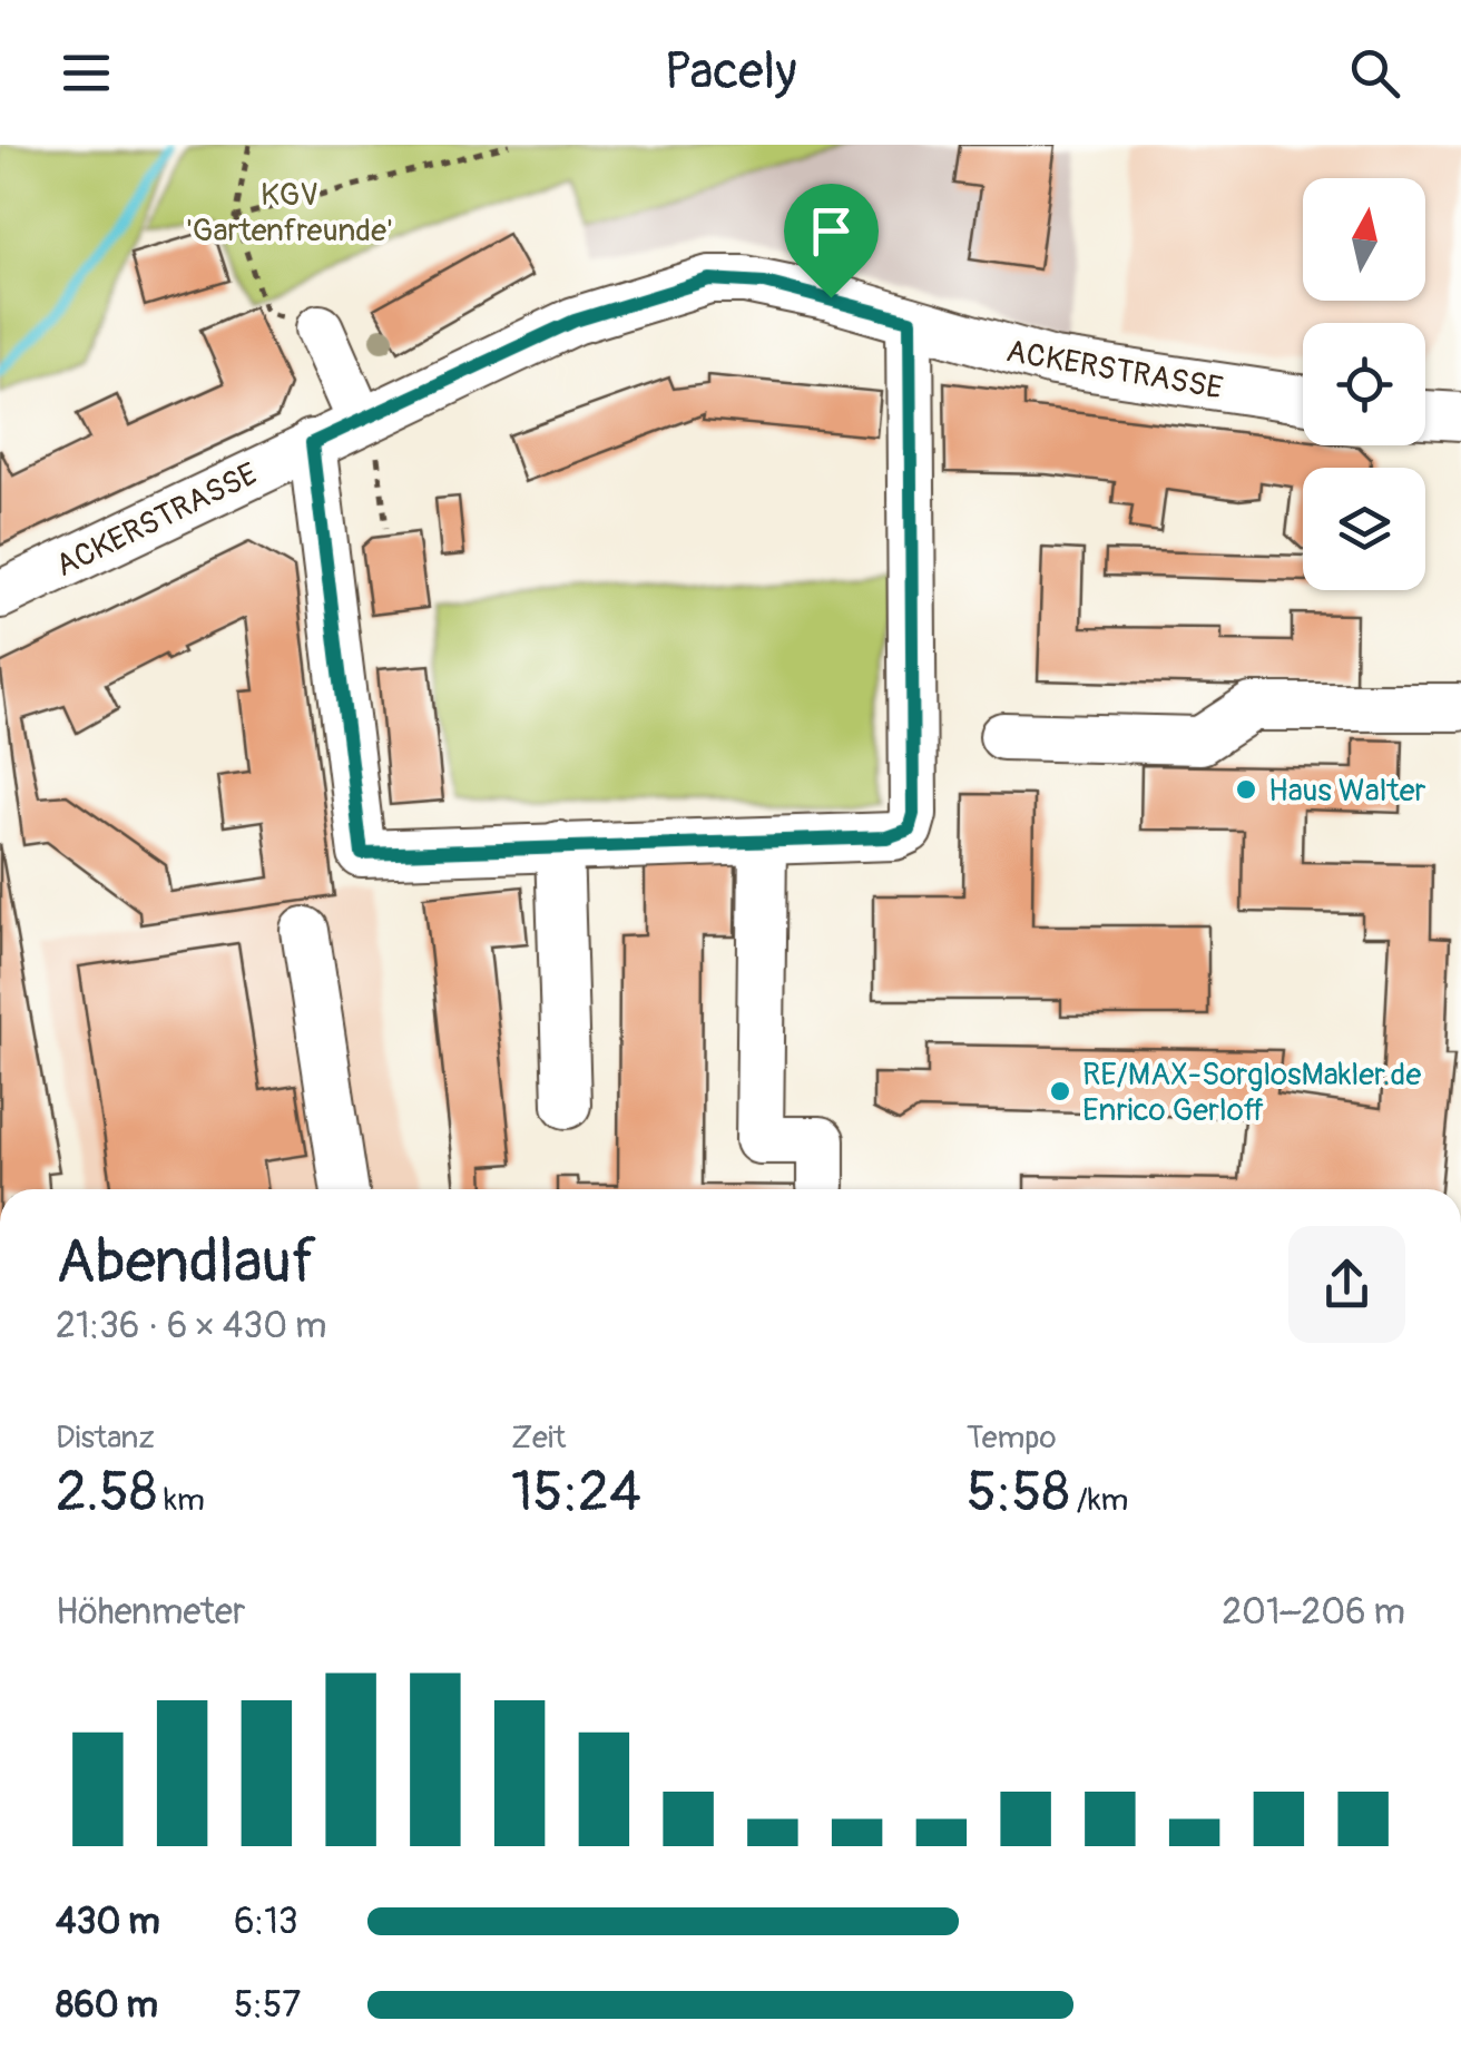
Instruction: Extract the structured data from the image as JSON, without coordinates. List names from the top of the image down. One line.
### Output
{"streets":{"street":["ACKERSTRASSE"]},"parks":["KGV 'Gartenfreunde'"],"places":["Haus Walter","RE/MAX-SorglosMakler.de Enrico Gerloff"],"north":"top","page":{"header":"Pacely","heading":["Abendlauf","21:36 · 6 × 430 m"],"stats":[["Distanz","2.58 km"],["Zeit","15:24"],["Tempo","5:58 /km"]],"chart":["Höhenmeter","201–206 m"],"list":[{"name":"430 m","note":"6:13"},{"name":"860 m","note":"5:57"}]}}
